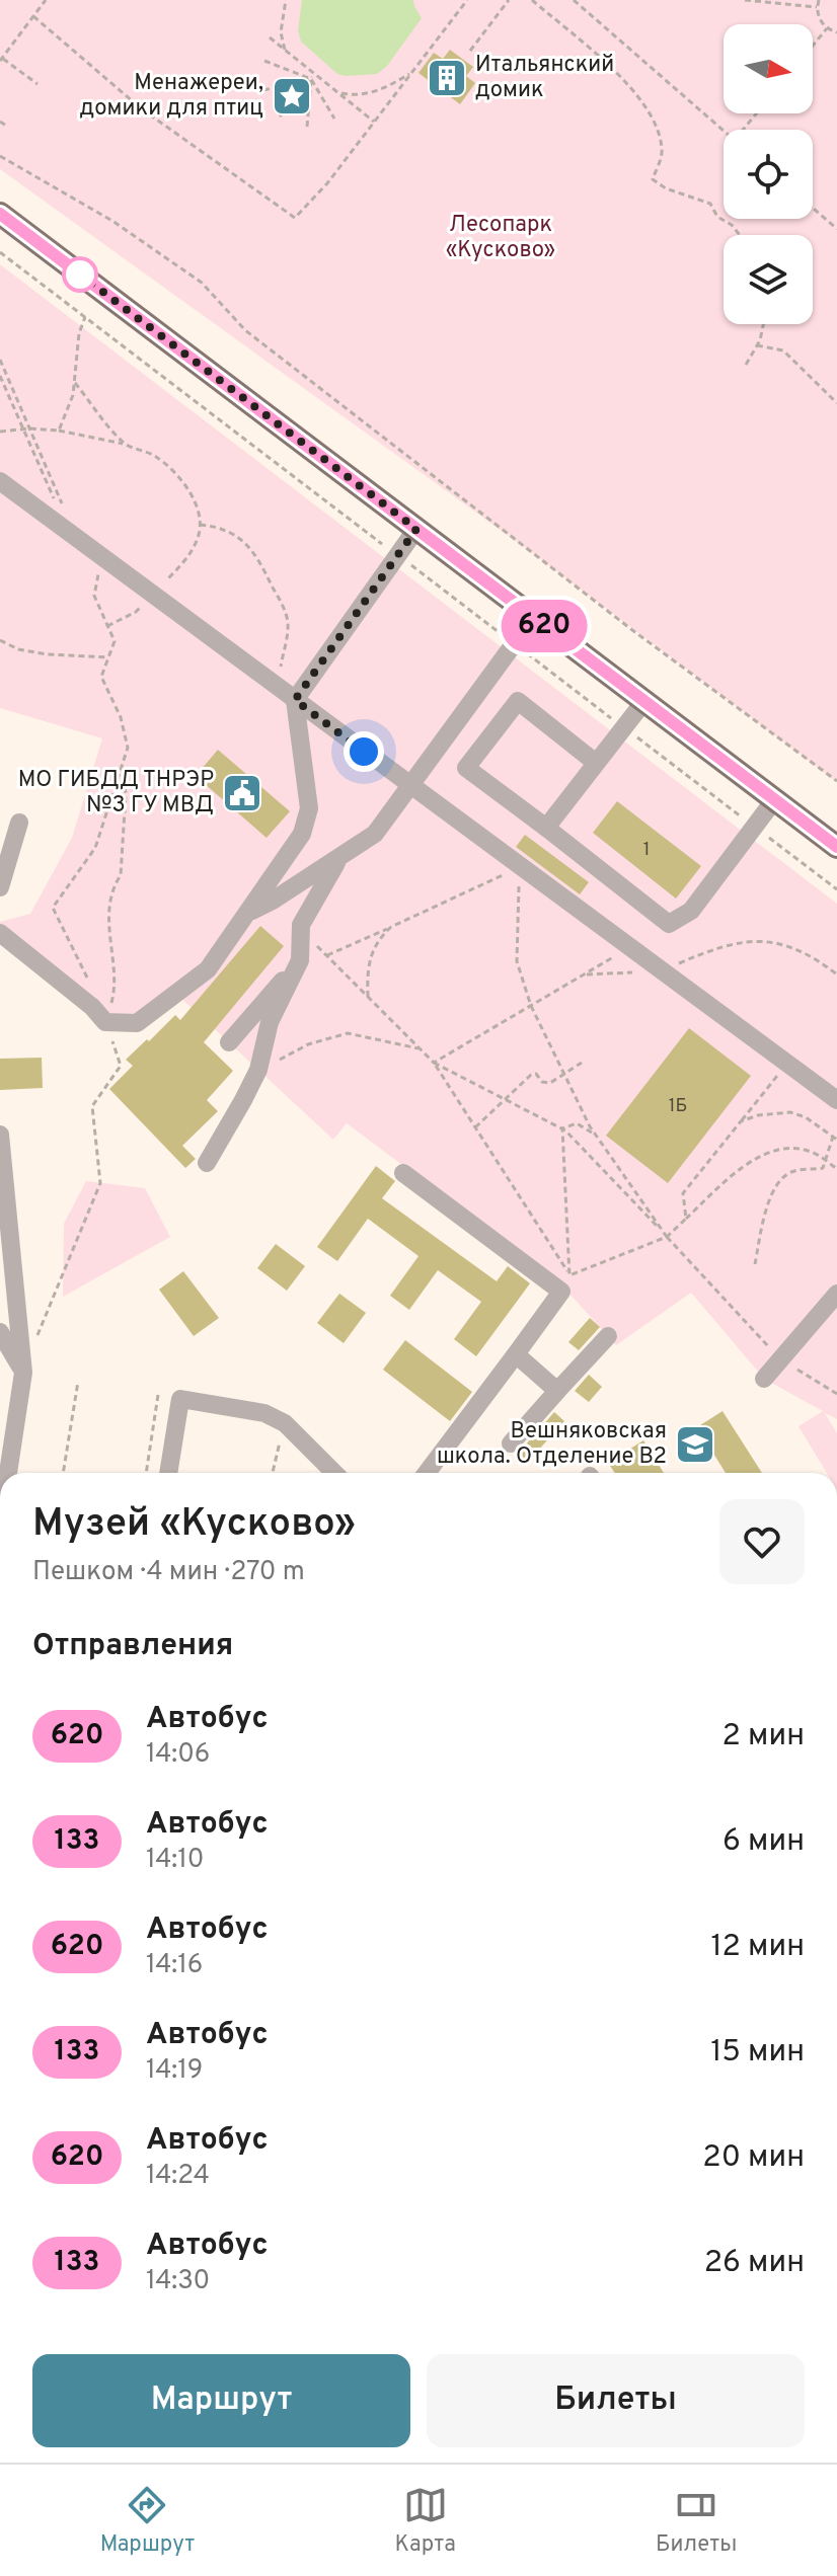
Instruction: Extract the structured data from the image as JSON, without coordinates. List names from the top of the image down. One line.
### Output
{"parks":["Лесопарк «Кусково»"],"places":{"building":["Итальянский домик"],"place":["Менажереи, домики для птиц"],"public building":["МО ГИБДД ТНРЭР №3 ГУ МВД"],"school or university":["Вешняковская школа. Отделение В2"]},"lines":["bus line 620"],"house_numbers":["1","1Б"],"north":"right","page":{"on_map":"620","heading":[["Музей «Кусково»","Пешком · 4 мин · 270 m"],"Отправления"],"list":[{"mark":"620","name":"Автобус","note":"14:06","value":"2 мин"},{"mark":"133","name":"Автобус","note":"14:10","value":"6 мин"},{"mark":"620","name":"Автобус","note":"14:16","value":"12 мин"},{"mark":"133","name":"Автобус","note":"14:19","value":"15 мин"},{"mark":"620","name":"Автобус","note":"14:24","value":"20 мин"},{"mark":"133","name":"Автобус","note":"14:30","value":"26 мин"}],"buttons":["Маршрут","Билеты"],"tabs":["Маршрут","Карта","Билеты"]}}
